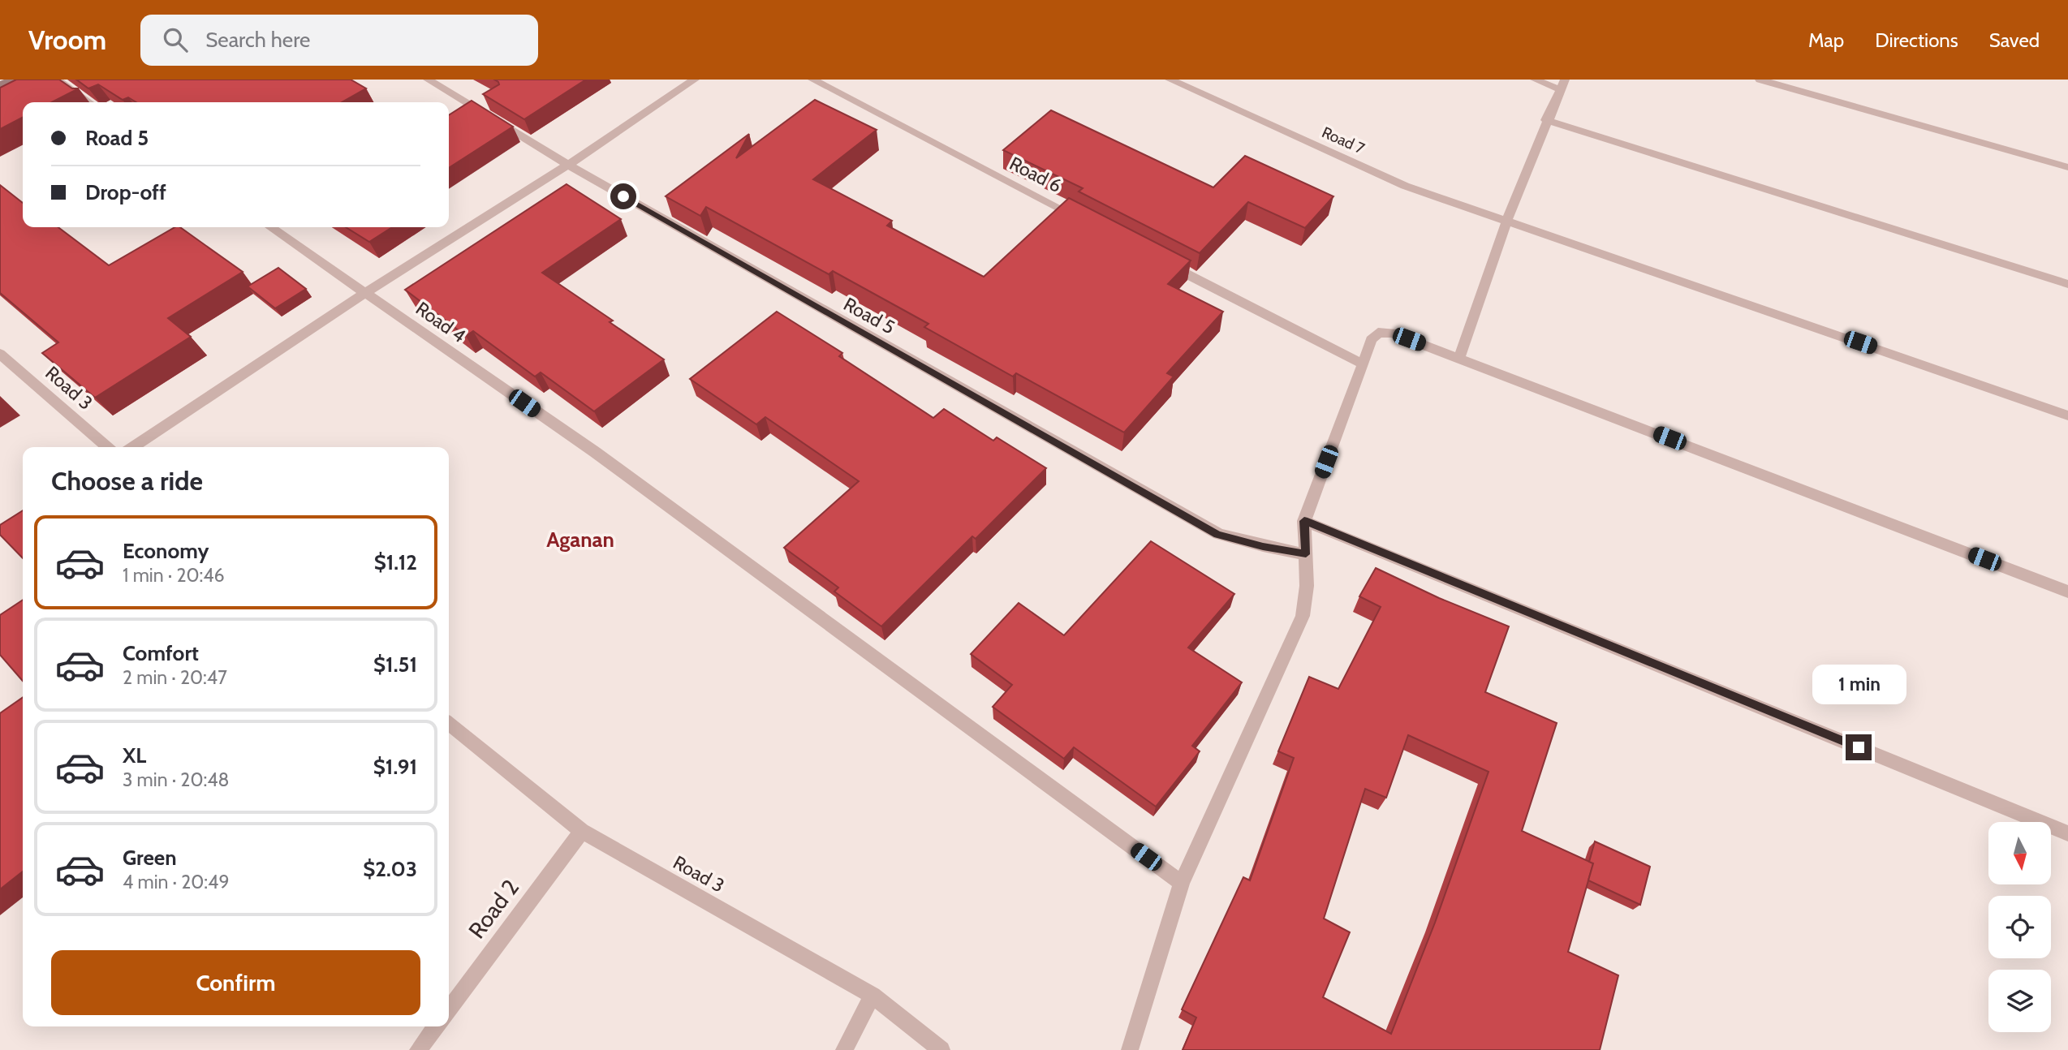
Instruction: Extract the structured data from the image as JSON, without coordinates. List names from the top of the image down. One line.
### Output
{"streets":{"street":["Road 7","Road 6","Road 5","Road 4","Road 3","Road 2"]},"crossings":[["Road 3","Road 2"]],"districts":["Aganan"],"north":"bottom","page":{"header":"Vroom","search":"Search here","nav":["Map","Directions","Saved"],"banner":["Road 5","Drop-off"],"heading":"Choose a ride","list":[{"name":"Economy","note":"1 min · 20:46","value":"$1.12"},{"name":"Comfort","note":"2 min · 20:47","value":"$1.51"},{"name":"XL","note":"3 min · 20:48","value":"$1.91"},{"name":"Green","note":"4 min · 20:49","value":"$2.03"}],"bubble":"1 min","buttons":"Confirm"}}
